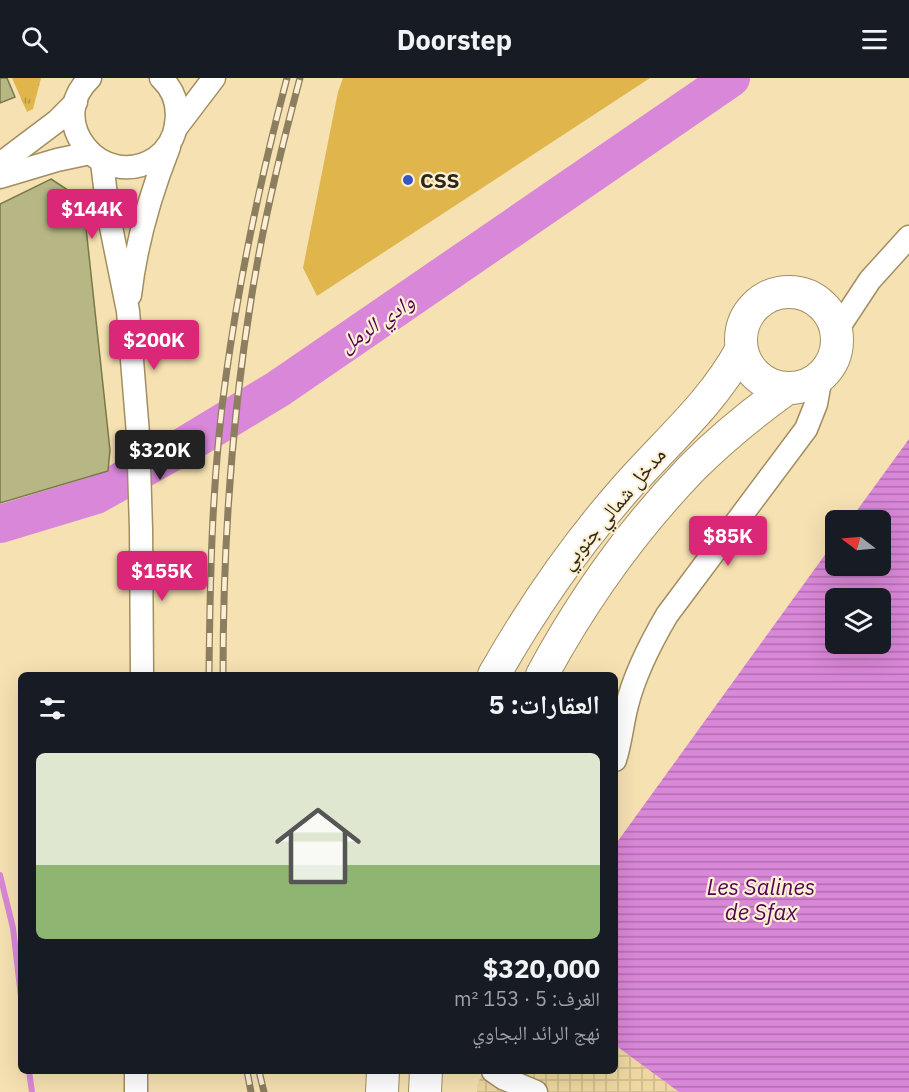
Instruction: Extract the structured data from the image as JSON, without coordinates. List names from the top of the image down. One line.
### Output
{"streets":{"highway":["مدخل شمالي جنوبي"]},"water":["وادي الرمل","Les Salines de Sfax"],"places":["CSS"],"north":"left","page":{"header":"Doorstep","price":["$144K","$200K","$320K","$85K","$155K"],"heading":"العقارات: 5","list":[{"name":"$320,000","note":"الغرف: 5 · 153 m² · نهج الرائد البجاوي"}]}}
